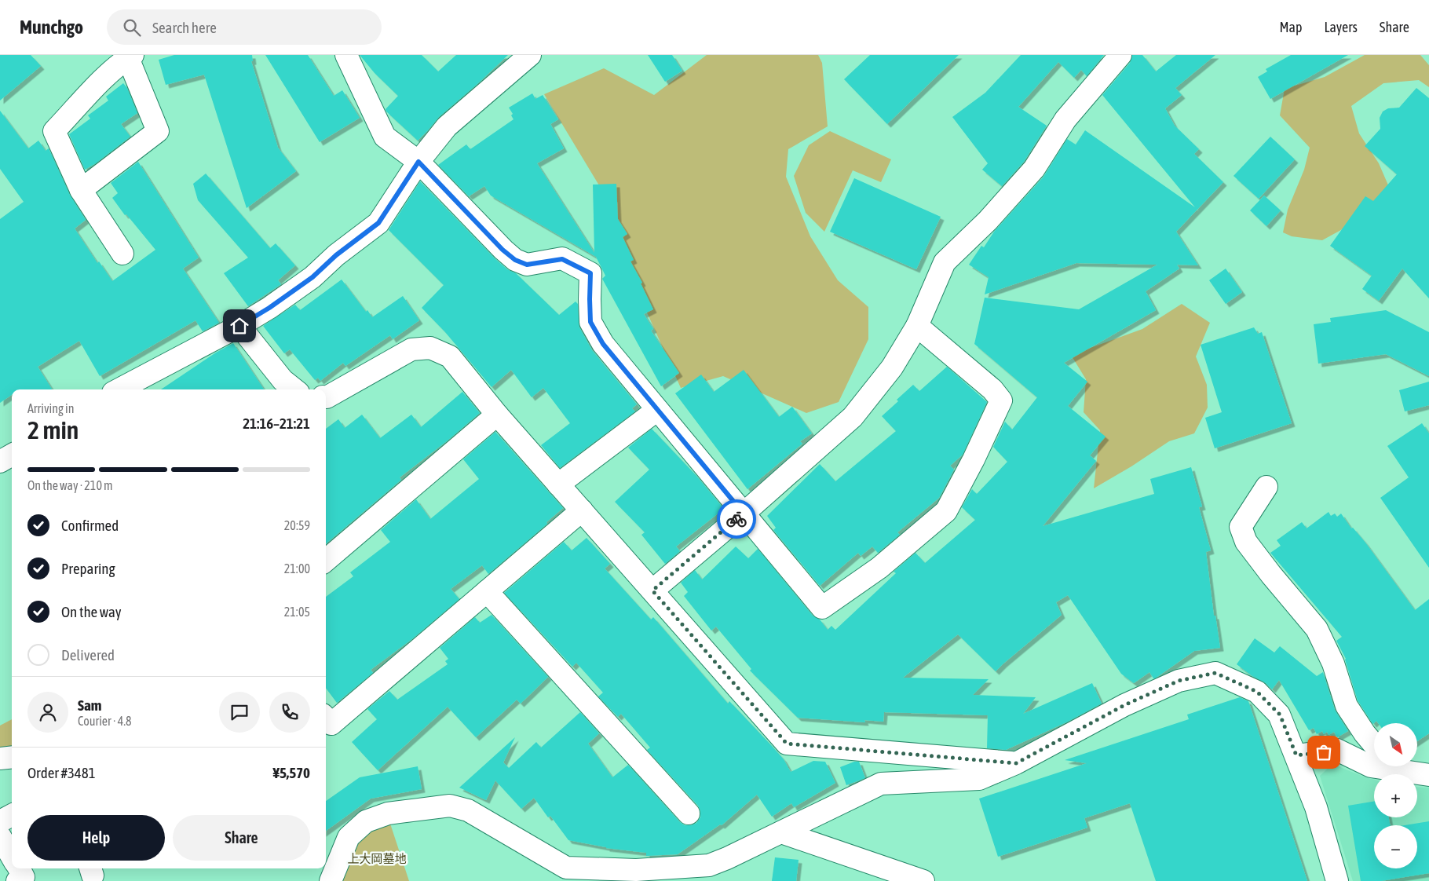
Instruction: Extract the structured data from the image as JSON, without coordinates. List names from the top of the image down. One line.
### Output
{"parks":["上大岡墓地"],"north":"bottom right","page":{"header":"Munchgo","search":"Search here","nav":["Map","Layers","Share"],"heading":["2 min","Arriving in","21:16–21:21"],"panel":["Sam","Courier · 4.8","Order #3481","¥5,570"],"bar":"On the way · 210 m","list":[["Confirmed","20:59"],["Preparing","21:00"],["On the way","21:05"],"Delivered"],"map_buttons":["+","−"],"buttons":["Help","Share"]}}
